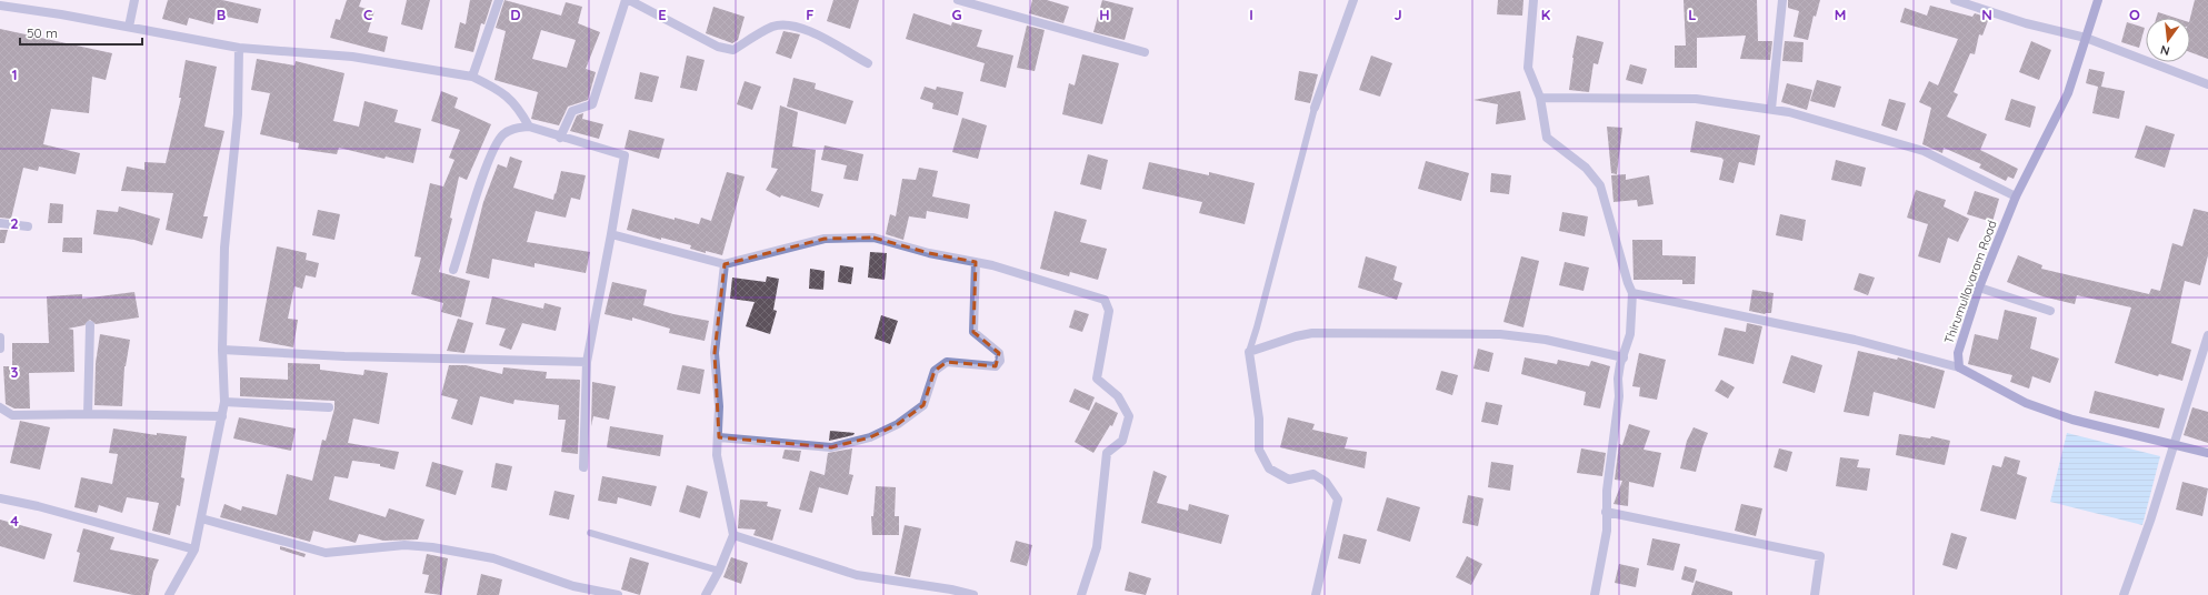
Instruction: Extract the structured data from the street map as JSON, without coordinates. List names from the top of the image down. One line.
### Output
{"streets":{"street":["Thirumullavaram Road"]},"scale_bar":"50 m","north":"bottom","grid":{"columns":["B","C","D","E","F","G","H","I","J","K","L","M","N","O"],"rows":["1","2","3","4"]}}
